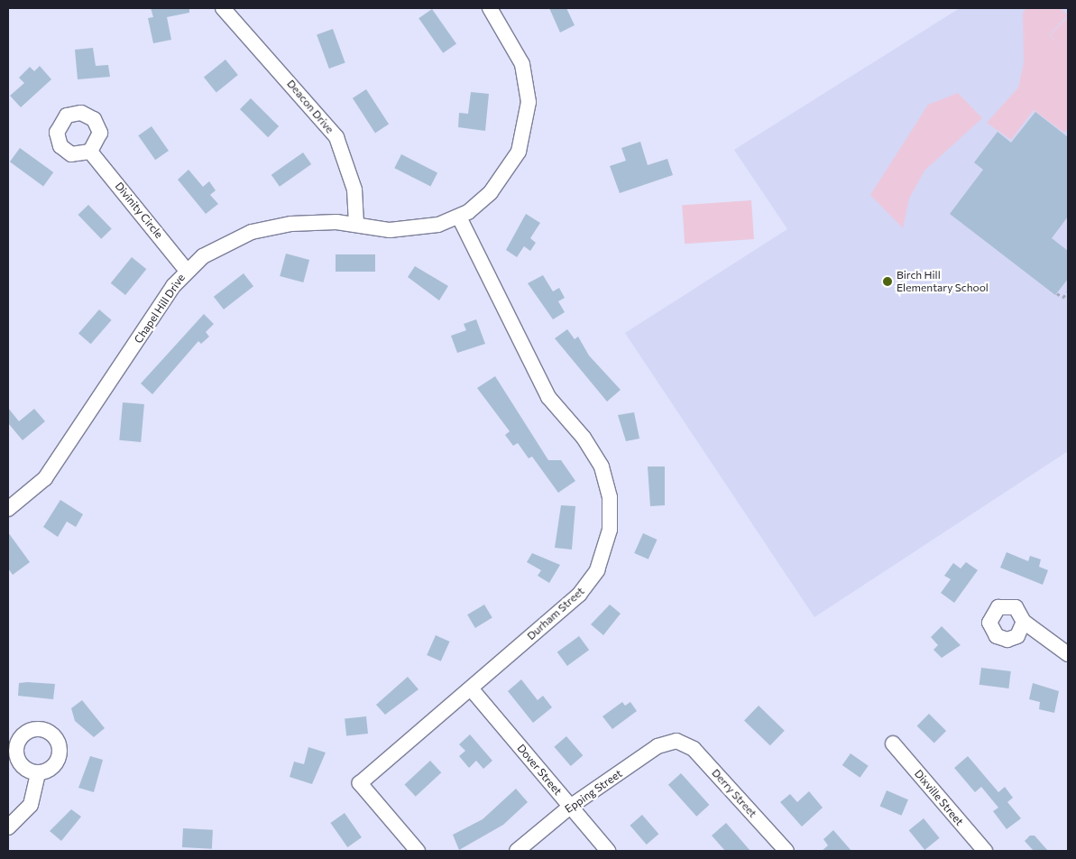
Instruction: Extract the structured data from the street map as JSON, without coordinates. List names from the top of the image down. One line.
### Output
{"streets":{"street":["Deacon Drive","Divinity Circle","Chapel Hill Drive","Durham Street","Dover Street","Epping Street","Derry Street","Dixville Street"]},"crossings":[["Deacon Drive","Chapel Hill Drive"],["Divinity Circle","Chapel Hill Drive"],["Chapel Hill Drive","Durham Street"],["Durham Street","Dover Street"],["Dover Street","Epping Street"],["Epping Street","Derry Street"]],"places":["Birch Hill Elementary School"]}
